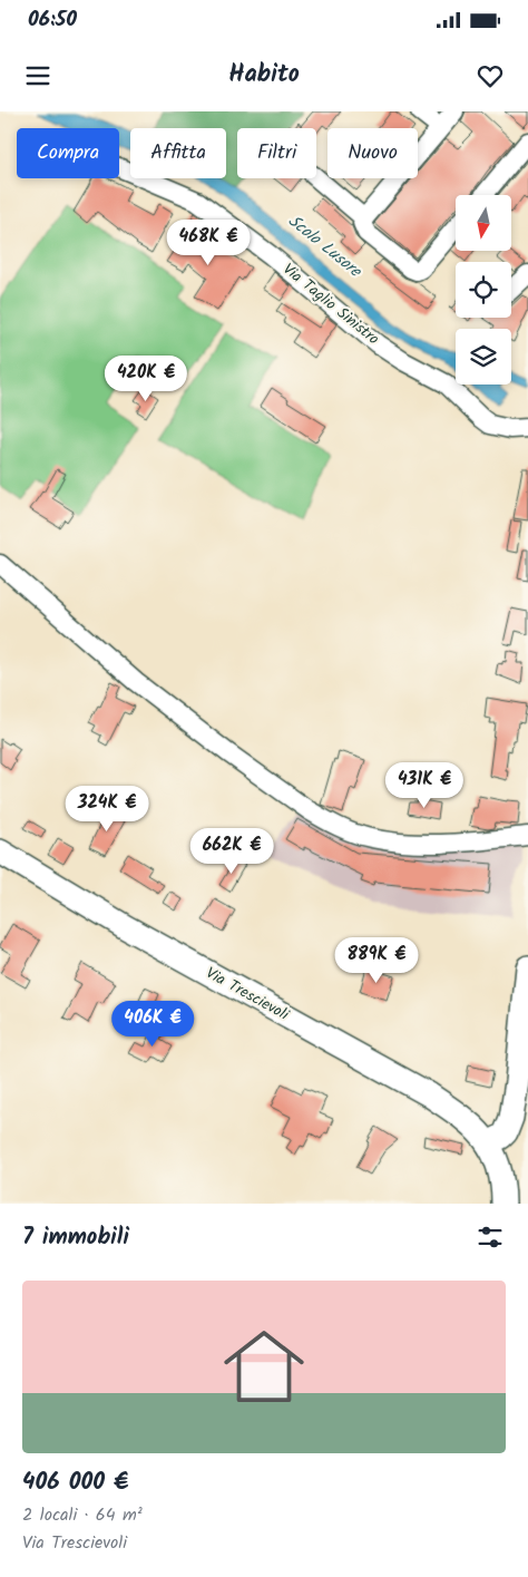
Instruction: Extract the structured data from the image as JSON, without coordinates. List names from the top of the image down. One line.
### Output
{"streets":{"main road":["Via Trescievoli"],"street":["Via Taglio Sinistro"]},"water":["Scolo Lusore"],"north":"bottom","page":{"status":"06:50","header":"Habito","chip":["Compra","Affitta","Filtri","Nuovo"],"price":["468K €","420K €","431K €","324K €","662K €","889K €","406K €"],"heading":"7 immobili","list":[{"name":"406 000 €","note":"2 locali · 64 m² · Via Trescievoli"}]}}
